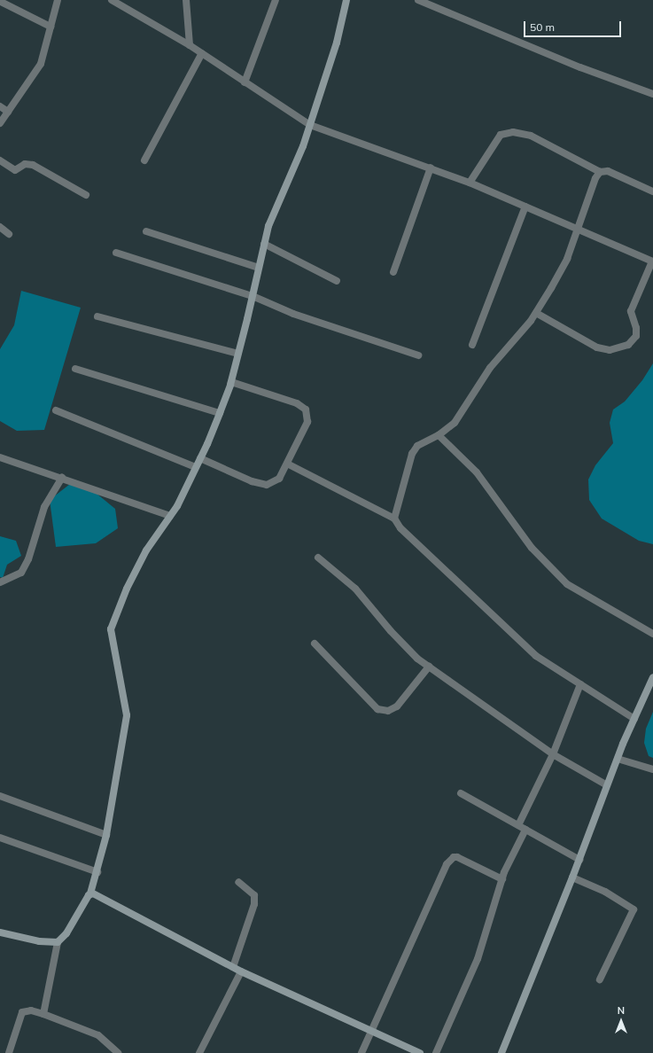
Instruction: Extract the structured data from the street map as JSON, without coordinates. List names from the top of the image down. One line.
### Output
{"scale_bar":"50 m","north":"top"}
